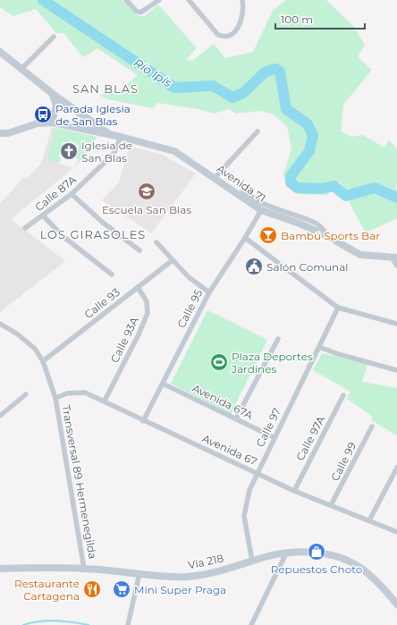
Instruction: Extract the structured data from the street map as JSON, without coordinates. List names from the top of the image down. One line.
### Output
{"streets":{"main road":["Avenida 71","Vía 218"],"street":["Calle 87A","Calle 93","Calle 95","Calle 93A","Avenida 67A","Calle 97","Calle 97A","Avenida 67","Calle 99","Transversal 89 Hermenegilda"]},"crossings":[["Avenida 71","Calle 87A"],["Avenida 71","Calle 95"],["Calle 93","Calle 93A"],["Calle 93","Transversal 89 Hermenegilda"],["Calle 95","Avenida 67A"],["Calle 95","Avenida 67"],["Calle 93A","Avenida 67"],["Avenida 67A","Calle 97"],["Calle 97","Avenida 67"],["Calle 97","Vía 218"],["Calle 97A","Avenida 67"],["Avenida 67","Calle 99"],["Avenida 67","Transversal 89 Hermenegilda"],["Transversal 89 Hermenegilda","Vía 218"]],"districts":["SAN BLAS","LOS GIRASOLES"],"water":["Río Ipís"],"places":{"bus stop":["Parada Iglesia de San Blas"],"church":["Iglesia de San Blas"],"school or university":["Escuela San Blas"],"bar":["Bambú Sports Bar"],"public building":["Salón Comunal"],"sports":["Plaza Deportes Jardines"],"shop":["Repuestos Choto"],"restaurant":["Restaurante Cartagena"],"supermarket":["Mini Super Praga"]},"scale_bar":"100 m"}
